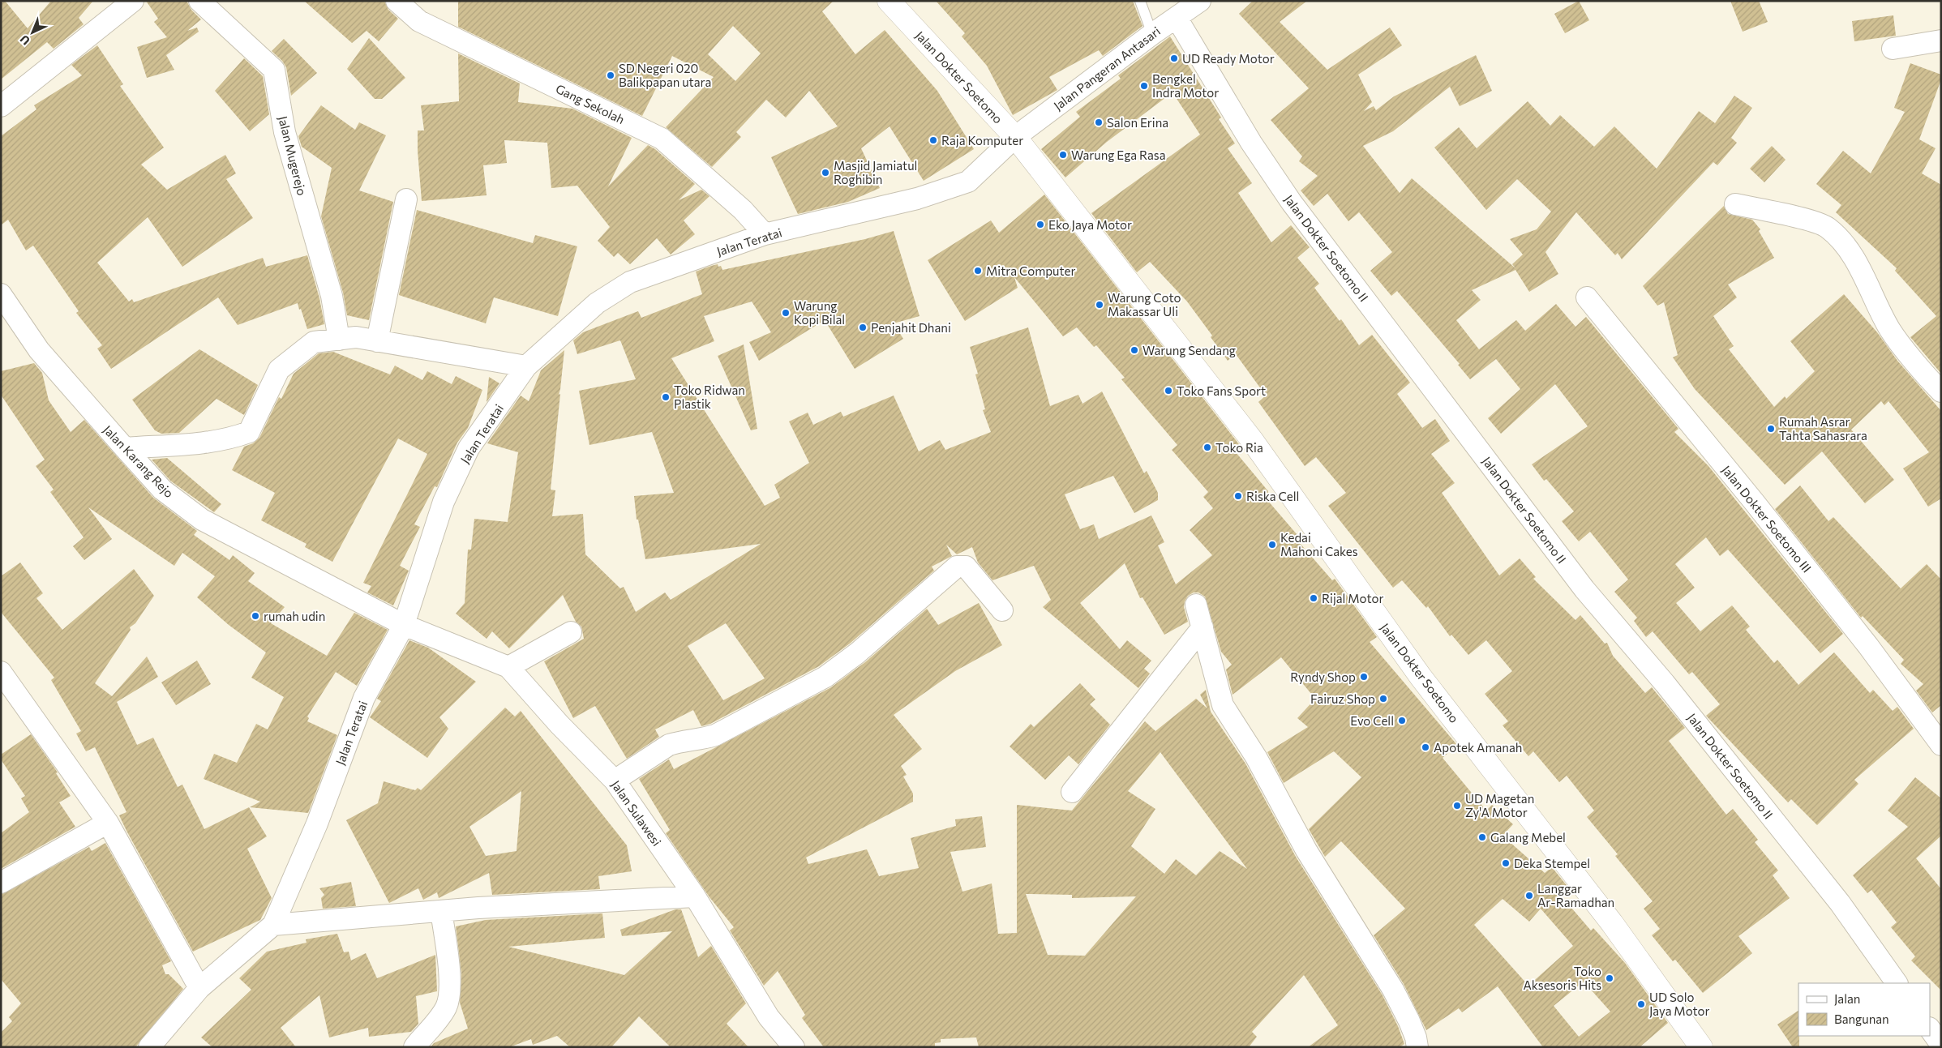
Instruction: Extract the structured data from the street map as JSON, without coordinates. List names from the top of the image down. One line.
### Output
{"streets":{"street":["Jalan Pangeran Antasari","Jalan Dokter Soetomo","Gang Sekolah","Jalan Mugerejo","Jalan Teratai","Jalan Dokter Soetomo II","Jalan Karang Rejo","Jalan Dokter Soetomo III","Jalan Sulawesi"]},"crossings":[["Jalan Pangeran Antasari","Jalan Dokter Soetomo"],["Jalan Pangeran Antasari","Jalan Teratai"],["Jalan Pangeran Antasari","Jalan Dokter Soetomo II"],["Jalan Dokter Soetomo","Jalan Teratai"],["Gang Sekolah","Jalan Teratai"],["Jalan Teratai","Jalan Karang Rejo"],["Jalan Teratai","Jalan Sulawesi"],["Jalan Karang Rejo","Jalan Sulawesi"]],"places":["UD Ready Motor","SD Negeri 020 Balikpapan utara","Bengkel Indra Motor","Salon Erina","Raja Komputer","Warung Ega Rasa","Masjid Jamiatul Roghibin","Eko Jaya Motor","Mitra Computer","Warung Coto Makassar Uli","Warung Kopi Bilal","Penjahit Dhani","Warung Sendang","Toko Fans Sport","Toko Ridwan Plastik","Rumah Asrar Tahta Sahasrara","Toko Ria","Riska Cell","Kedai Mahoni Cakes","Rijal Motor","rumah udin","Ryndy Shop","Fairuz Shop","Evo Cell","Apotek Amanah","UD Magetan Zy'A Motor","Galang Mebel","Deka Stempel","Langgar Ar-Ramadhan","Toko Aksesoris Hits","UD Solo Jaya Motor"],"legend":["Jalan","Bangunan"],"north":"bottom left"}
